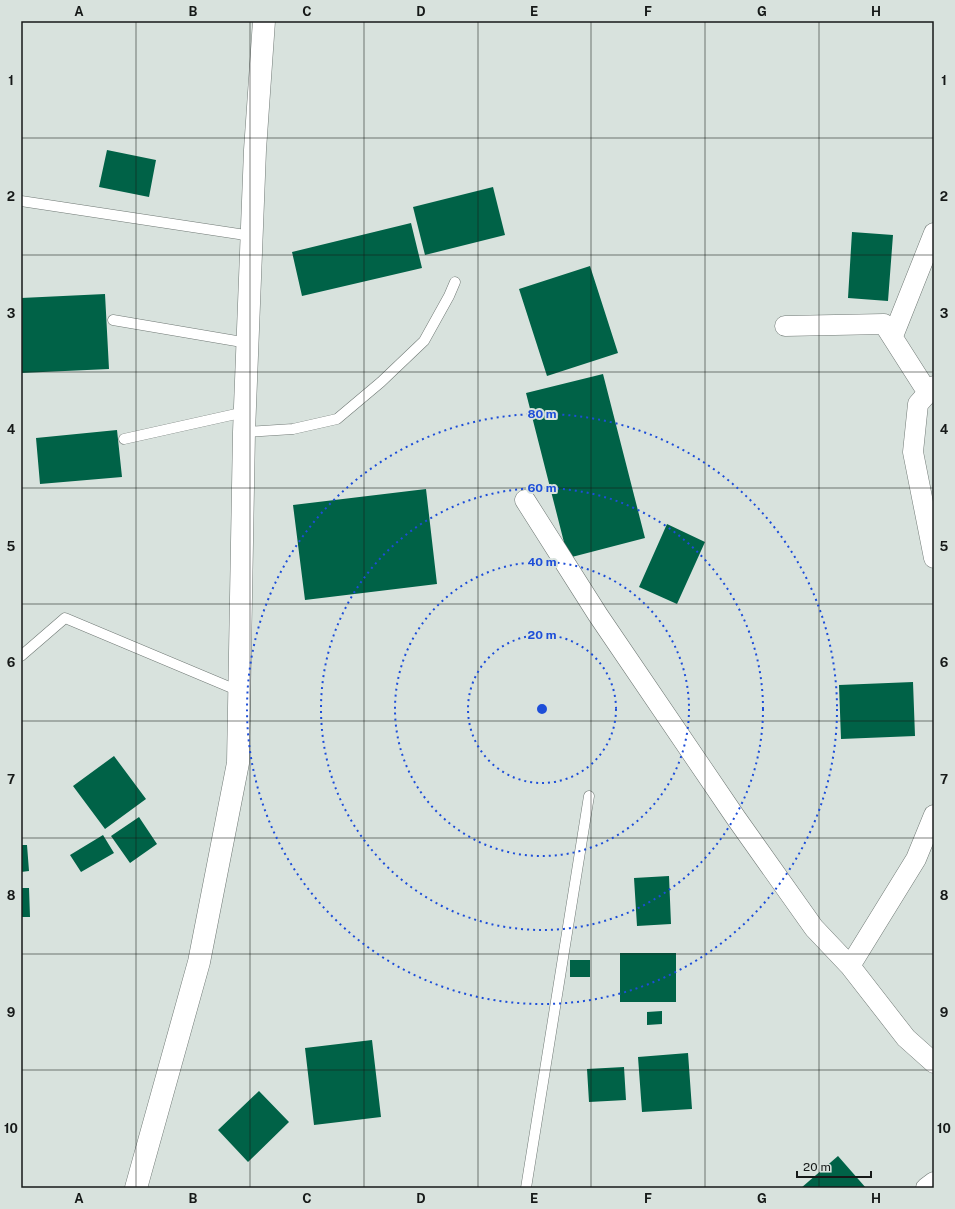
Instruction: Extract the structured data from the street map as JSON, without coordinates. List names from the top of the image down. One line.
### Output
{"scale_bar":"20 m","grid":{"columns":["A","B","C","D","E","F","G","H"],"rows":["1","2","3","4","5","6","7","8","9","10"]},"rings":["80 m","60 m","40 m","20 m"]}
